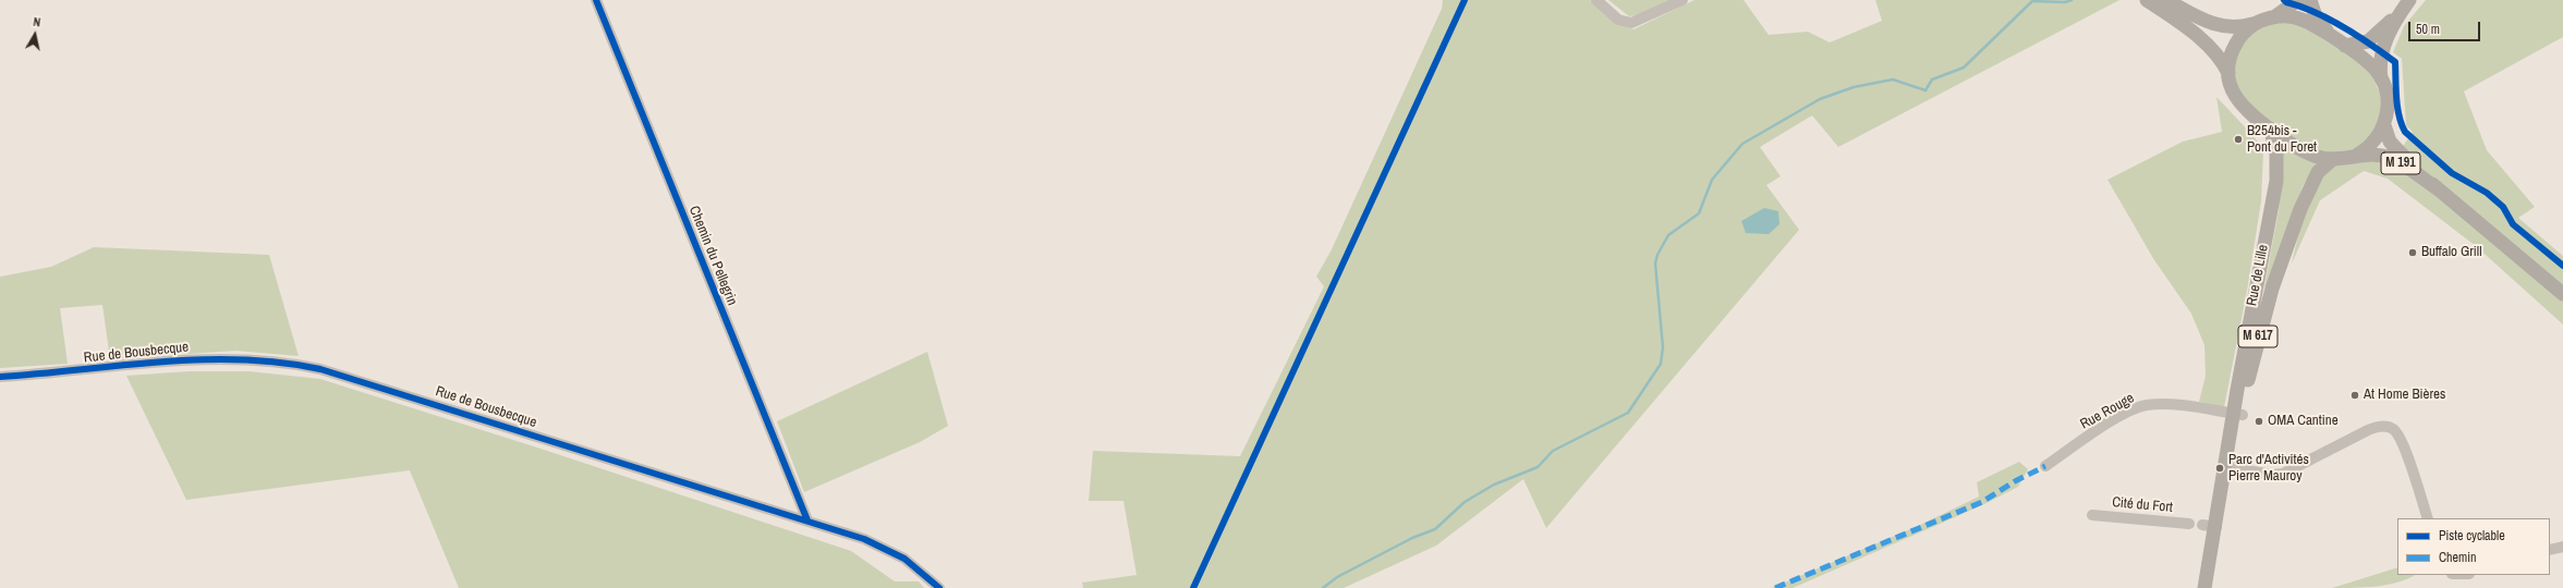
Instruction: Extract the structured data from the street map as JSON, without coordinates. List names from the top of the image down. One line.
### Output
{"streets":{"main road":["M 191","Rue de Lille","M 617"],"street":["Chemin du Pellegrin","Rue de Bousbecque","Rue Rouge","Cité du Fort"]},"crossings":[["M 191","Rue de Lille"],["Chemin du Pellegrin","Rue de Bousbecque"],["Rue de Lille","Rue Rouge"]],"places":["B254bis - Pont du Foret","Buffalo Grill","At Home Bières","OMA Cantine","Parc d'Activités Pierre Mauroy"],"legend":["Piste cyclable","Chemin"],"scale_bar":"50 m","north":"top"}
